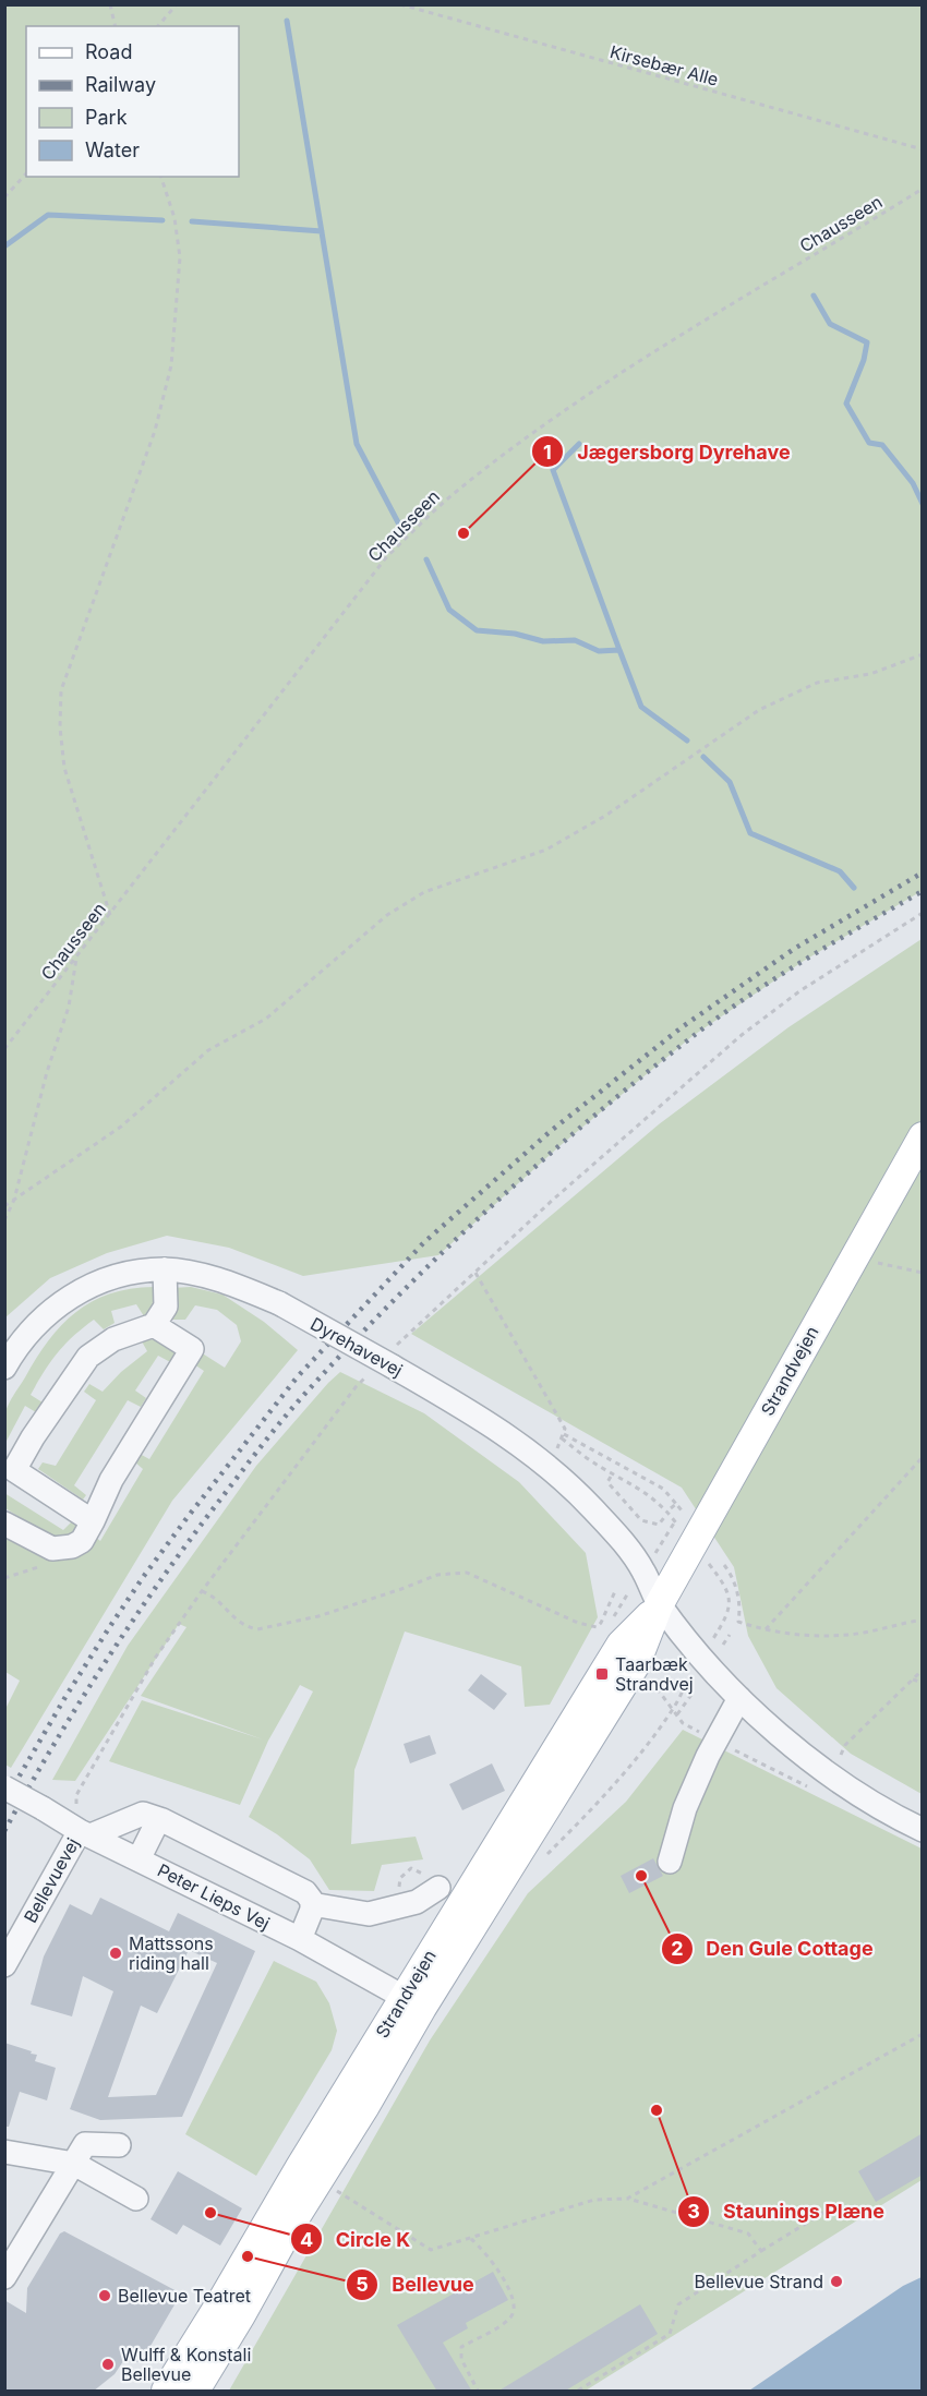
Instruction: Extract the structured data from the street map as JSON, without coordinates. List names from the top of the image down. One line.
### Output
{"streets":{"main road":["Strandvejen"],"street":["Dyrehavevej","Bellevuevej","Peter Lieps Vej"],"path":["Kirsebær Alle","Chausseen"]},"crossings":[["Dyrehavevej","Strandvejen"],["Strandvejen","Peter Lieps Vej"],["Bellevuevej","Peter Lieps Vej"]],"places":{"other":["Jægersborg Dyrehave","Den Gule Cottage","Mattssons riding hall","Staunings Plæne","Circle K","Bellevue","Bellevue Strand","Bellevue Teatret","Wulff & Konstali Bellevue"],"transit":["Taarbæk Strandvej"]},"legend":["Road","Railway","Park","Water"]}
